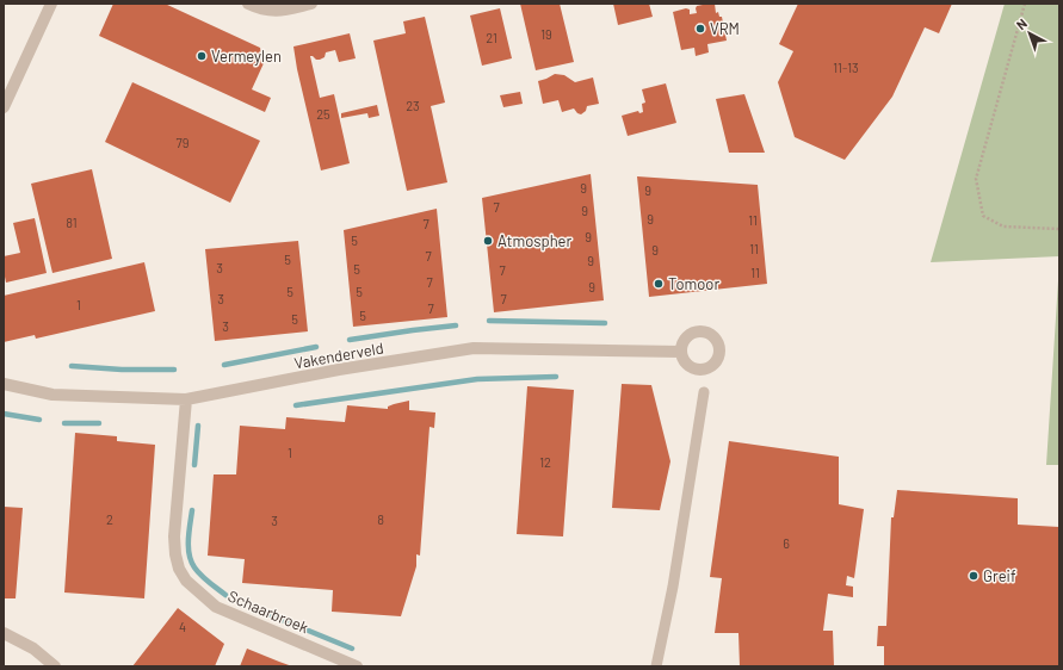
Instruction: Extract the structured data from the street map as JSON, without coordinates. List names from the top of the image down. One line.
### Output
{"streets":{"street":["Vakenderveld","Schaarbroek"]},"crossings":[["Vakenderveld","Schaarbroek"]],"places":["VRM","Vermeylen","Atmospher","Tomoor","Greif"],"house_numbers":["19","21","11-13","23","25","79","9","9","7","9","9","11","81","7","9","5","11","9","7","5","9","3","5","7","11","7","9","5","5","3","7","1","7","5","5","3","1","12","2","8","3","6","4"],"north":"top left"}
